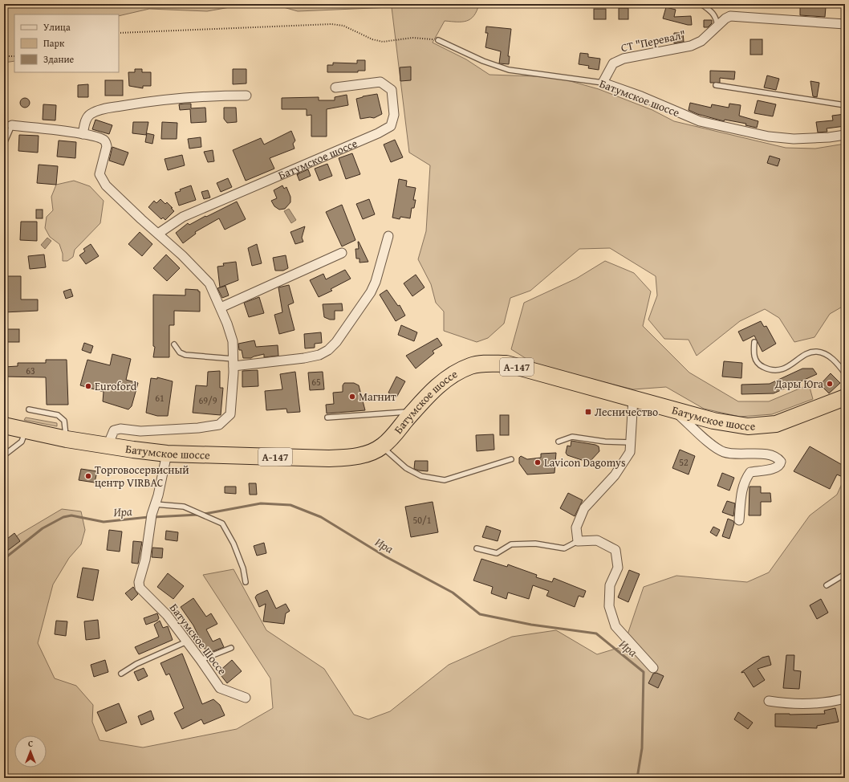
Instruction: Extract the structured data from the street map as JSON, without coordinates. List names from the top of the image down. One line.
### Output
{"streets":{"highway":["Батумское шоссе","А-147"],"street":["СТ \"Перевал\"","Батумское Шоссе"]},"crossings":[["СТ \"Перевал\"","Батумское шоссе"],["Батумское шоссе","Батумское Шоссе"]],"water":["Ира"],"places":{"other":["Дары Юга","Euroford","Магнит","Lavicon Dagomys","Торговосервисный центр VIRBAC"],"transit":["Лесничество"]},"house_numbers":["63","65","61","69/9","52","50/1"],"legend":["Улица","Парк","Здание"],"north":"top"}
